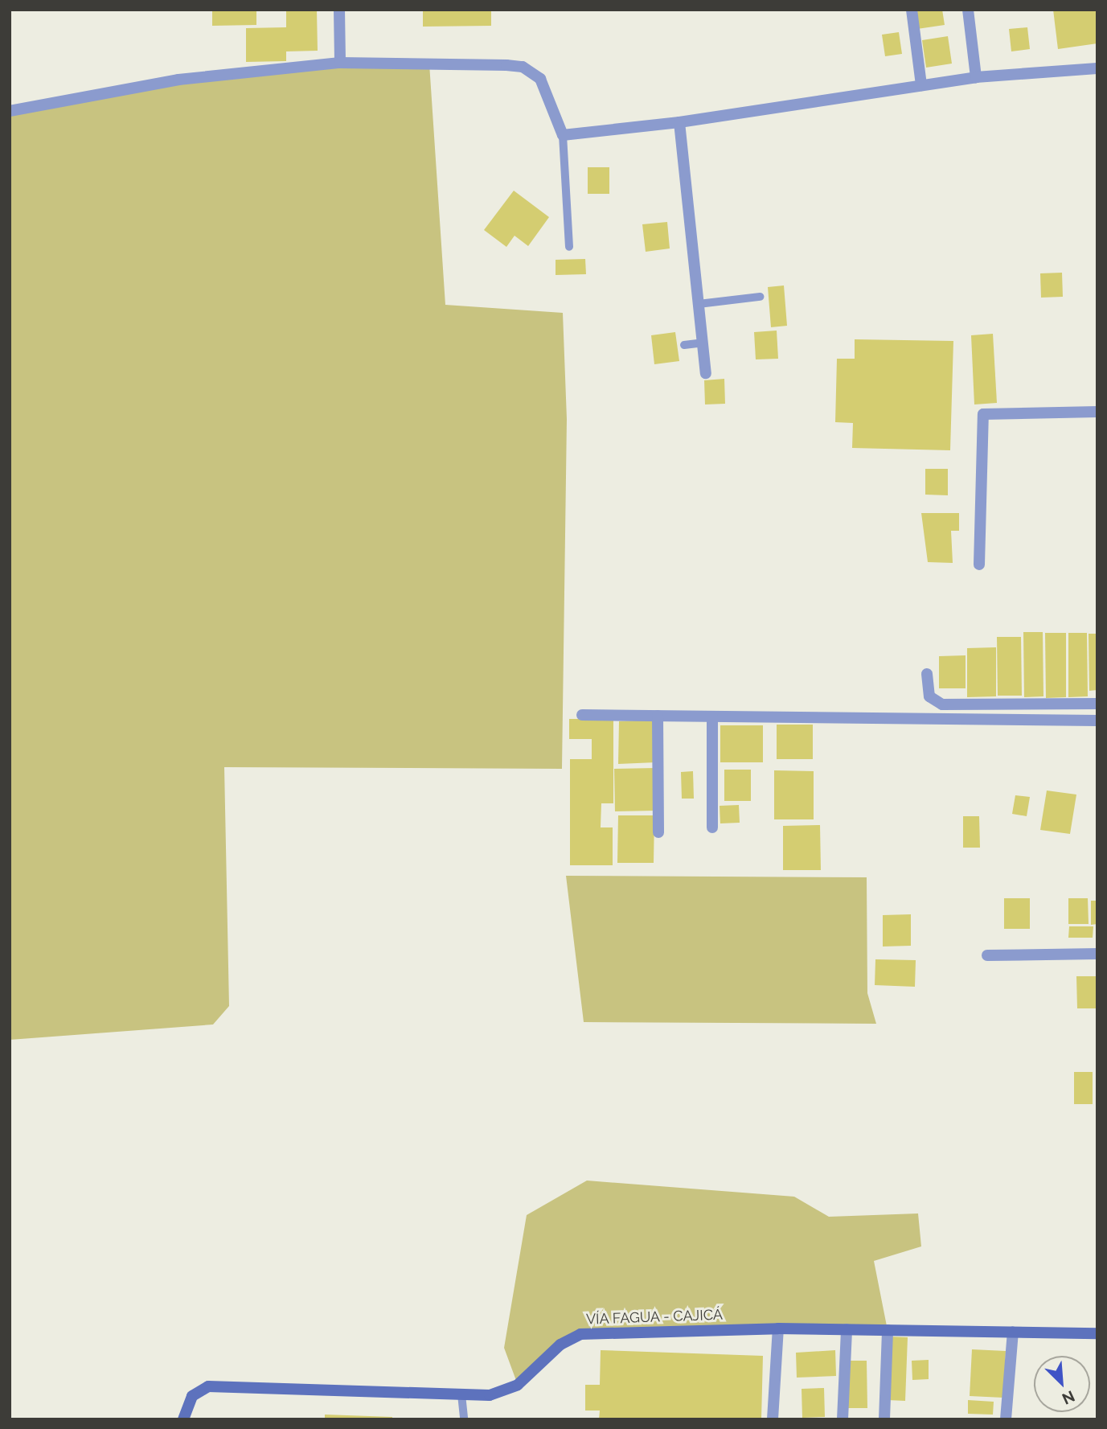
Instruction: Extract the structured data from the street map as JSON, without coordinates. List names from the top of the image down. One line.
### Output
{"streets":{"street":["VÍA FAGUA - CAJICÁ"]},"north":"bottom right"}
